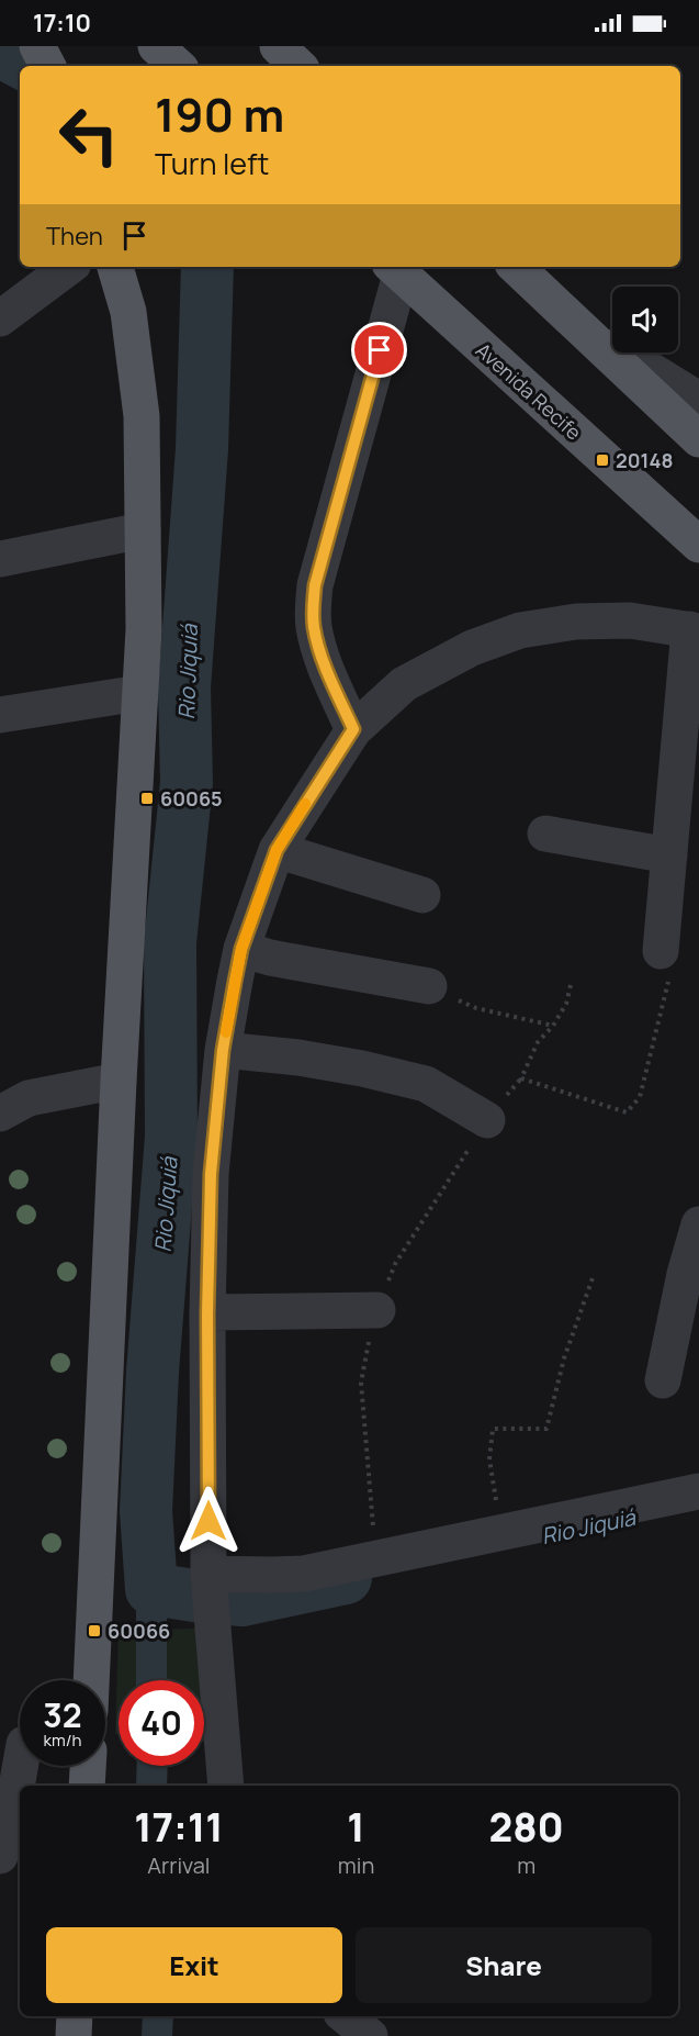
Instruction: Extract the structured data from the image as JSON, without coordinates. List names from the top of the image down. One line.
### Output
{"streets":{"main road":["Avenida Recife"]},"water":["Rio Jiquiá"],"places":{"transit":["20148","60065","60066"]},"page":{"status":"17:10","turn":["190 m","Turn left"],"then":"Then","speed":"32 km/h","limit":"40","eta":["17:11","Arrival","1","min","280","m"],"buttons":["Exit","Share"]}}
